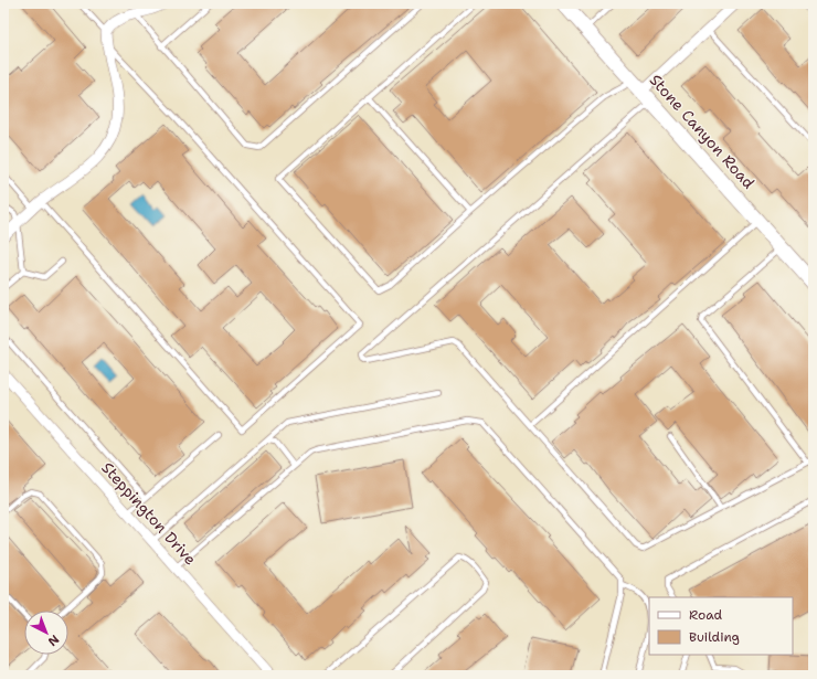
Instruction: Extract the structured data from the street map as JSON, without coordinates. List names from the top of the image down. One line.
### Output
{"streets":{"street":["Stone Canyon Road","Steppington Drive"]},"legend":["Road","Building"],"north":"bottom right"}
